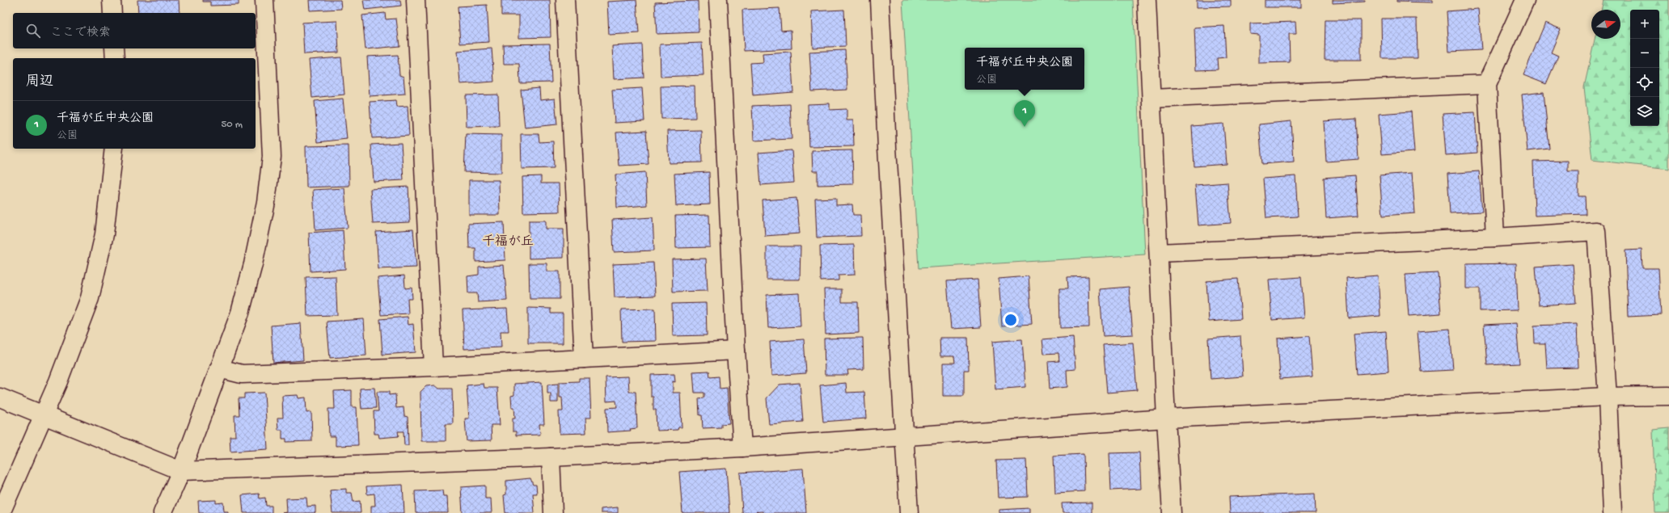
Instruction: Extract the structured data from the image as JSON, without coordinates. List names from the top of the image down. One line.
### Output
{"districts":["千福が丘"],"north":"right","page":{"map_buttons":["+","−"],"search":"ここで検索","popup":["千福が丘中央公園","公園"],"heading":"周辺","pins":"1","list":[{"mark":"1","name":"千福が丘中央公園","note":"公園","value":"50 m"}]}}
